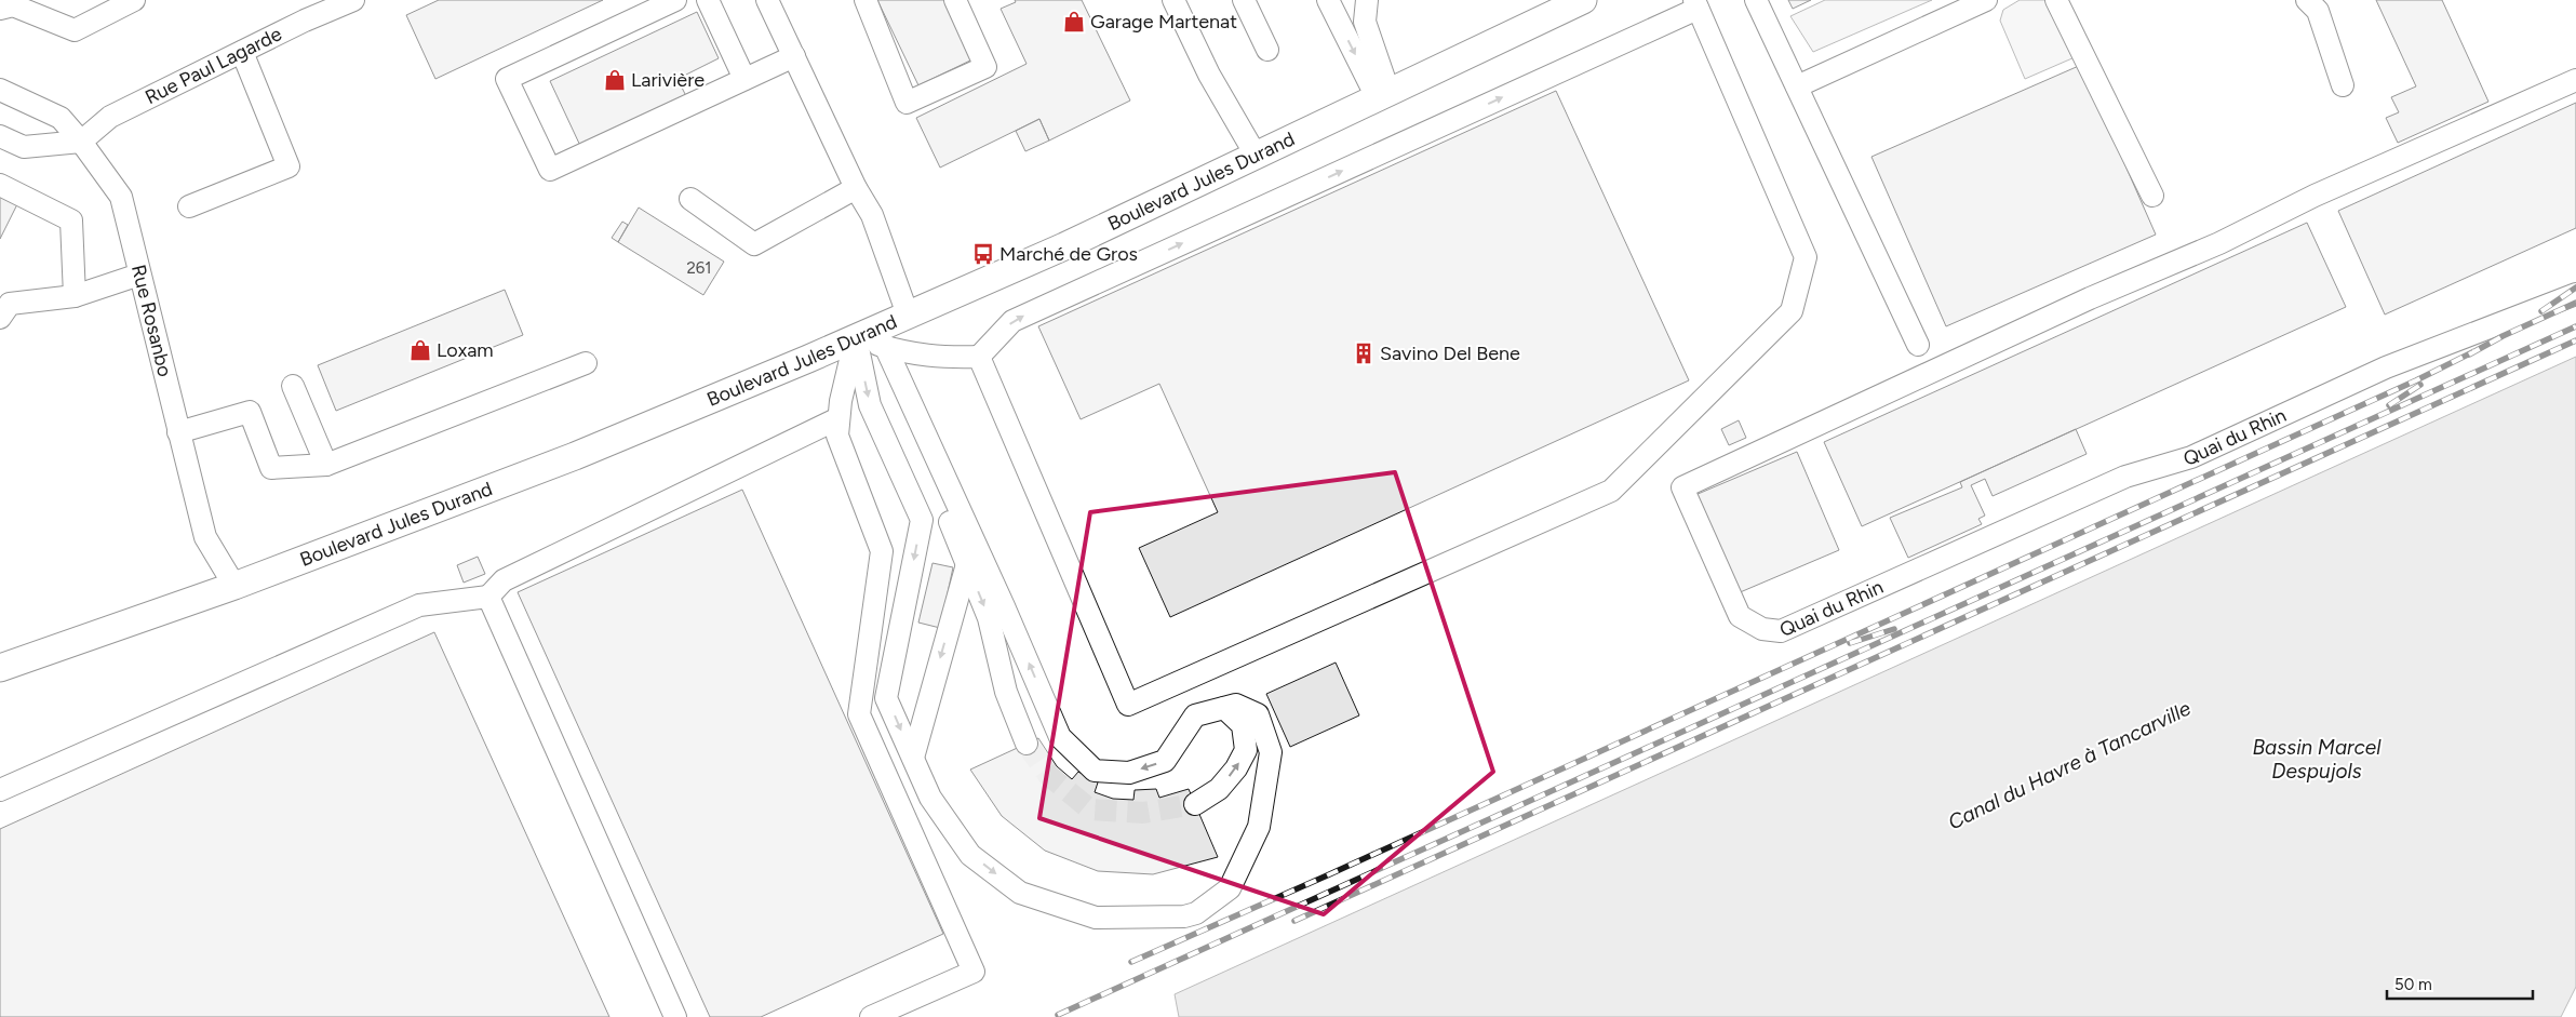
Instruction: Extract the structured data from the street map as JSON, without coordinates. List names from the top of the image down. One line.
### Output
{"streets":{"main road":["Boulevard Jules Durand"],"street":["Rue Paul Lagarde","Rue Rosanbo","Quai du Rhin"]},"crossings":[["Rue Paul Lagarde","Rue Rosanbo"],["Boulevard Jules Durand","Rue Rosanbo"]],"water":["Bassin Marcel Despujols","Canal du Havre à Tancarville"],"places":{"shop":["Garage Martenat","Larivière","Loxam"],"bus stop":["Marché de Gros"],"building":["Savino Del Bene"]},"house_numbers":["261"],"scale_bar":"50 m"}
